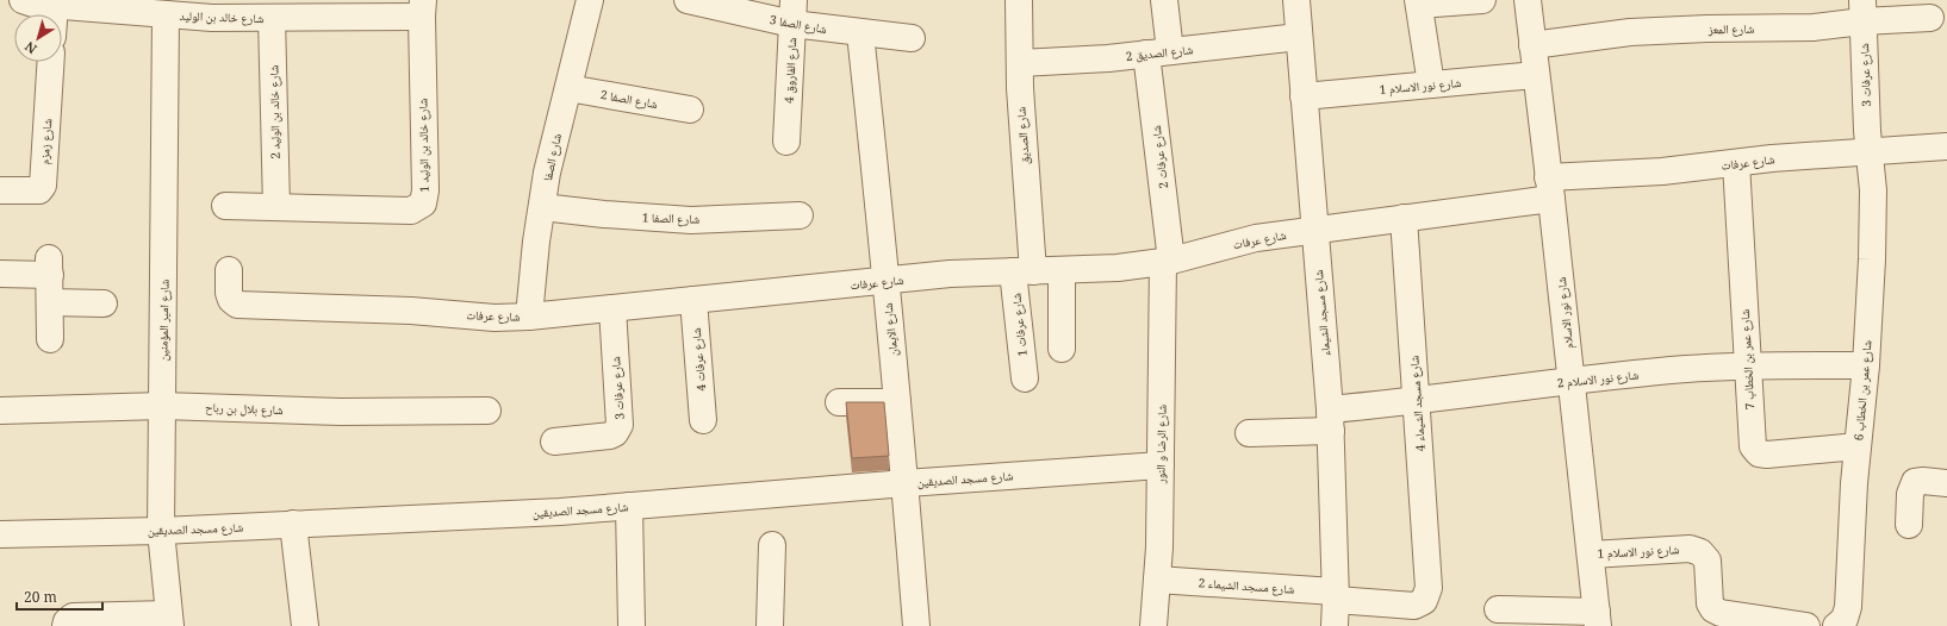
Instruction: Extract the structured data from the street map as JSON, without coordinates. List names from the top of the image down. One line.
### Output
{"streets":{"street":["شارع خالد بن الوليد","شارع الصفا 3","شارع المعز","شارع الصديق 2","شارع الفاروق 4","شارع عرفات 3","شارع نور الاسلام 1","شارع الصفا 2","شارع خالد بن الوليد 2","شارع الصديق","شارع زمزم","شارع خالد بن الوليد 1","شارع الصفا","شارع عرفات 2","شارع عرفات","شارع الصفا 1","شارع مسجد الشيماء","شارع نور الاسلام","شارع امير المؤمنين","شارع عرفات 1","شارع الايمان","شارع عرفات 4","شارع عمر بن الخطاب 7","شارع نور الاسلام 2","شارع عمر بن الخطاب 6","شارع مسجد الشيماء 4","شارع بلال بن رباح","شارع الرضا و النور","شارع مسجد الصديقين","شارع مسجد الشيماء 2"]},"crossings":[["شارع خالد بن الوليد","شارع خالد بن الوليد 2"],["شارع خالد بن الوليد","شارع خالد بن الوليد 1"],["شارع خالد بن الوليد","شارع امير المؤمنين"],["شارع الصفا 3","شارع الفاروق 4"],["شارع الصفا 3","شارع الايمان"],["شارع المعز","شارع عرفات 3"],["شارع المعز","شارع نور الاسلام"],["شارع الصديق 2","شارع الصديق"],["شارع الصديق 2","شارع عرفات 2"],["شارع الصديق 2","شارع مسجد الشيماء"],["شارع عرفات 3","شارع عرفات"],["شارع عرفات 3","شارع عمر بن الخطاب 6"],["شارع نور الاسلام 1","شارع مسجد الشيماء"],["شارع نور الاسلام 1","شارع نور الاسلام"],["شارع الصفا 2","شارع الصفا"],["شارع خالد بن الوليد 2","شارع خالد بن الوليد 1"],["شارع الصديق","شارع عرفات"],["شارع الصديق","شارع عرفات 1"],["شارع الصفا","شارع عرفات"],["شارع الصفا","شارع الصفا 1"],["شارع عرفات 2","شارع عرفات"],["شارع عرفات 2","شارع الرضا و النور"],["شارع عرفات","شارع مسجد الشيماء"],["شارع عرفات","شارع نور الاسلام"],["شارع عرفات","شارع عرفات 1"],["شارع عرفات","شارع الايمان"],["شارع عرفات","شارع عرفات 4"],["شارع عرفات","شارع عمر بن الخطاب 7"],["شارع عرفات","شارع عمر بن الخطاب 6"],["شارع عرفات","شارع مسجد الشيماء 4"],["شارع عرفات","شارع الرضا و النور"],["شارع مسجد الشيماء","شارع نور الاسلام 2"],["شارع مسجد الشيماء","شارع مسجد الشيماء 2"],["شارع نور الاسلام","شارع نور الاسلام 2"],["شارع امير المؤمنين","شارع بلال بن رباح"],["شارع امير المؤمنين","شارع مسجد الصديقين"],["شارع الايمان","شارع مسجد الصديقين"],["شارع عمر بن الخطاب 7","شارع نور الاسلام 2"],["شارع عمر بن الخطاب 7","شارع عمر بن الخطاب 6"],["شارع نور الاسلام 2","شارع عمر بن الخطاب 6"],["شارع نور الاسلام 2","شارع مسجد الشيماء 4"],["شارع مسجد الشيماء 4","شارع مسجد الشيماء 2"],["شارع الرضا و النور","شارع مسجد الصديقين"],["شارع الرضا و النور","شارع مسجد الشيماء 2"]],"scale_bar":"20 m","north":"bottom left"}
